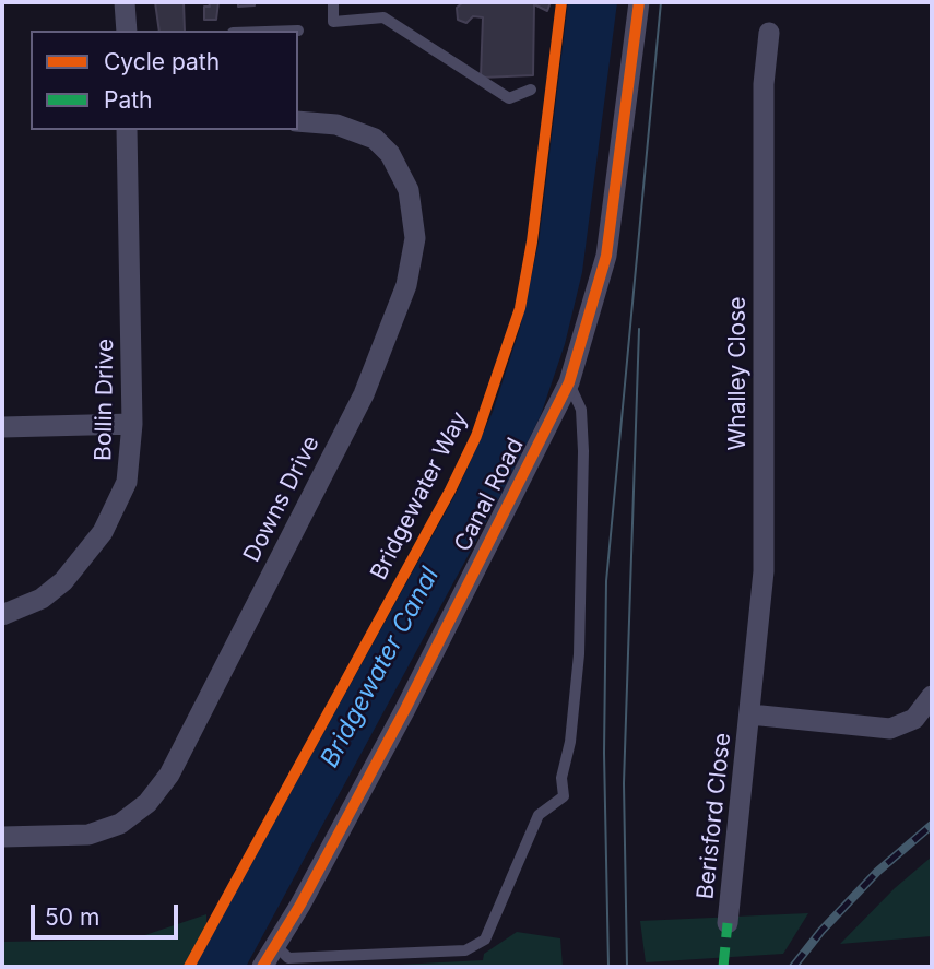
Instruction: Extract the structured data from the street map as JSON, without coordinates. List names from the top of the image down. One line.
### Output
{"streets":{"street":["Whalley Close","Bollin Drive","Canal Road","Downs Drive","Berisford Close"],"cycle path":["Bridgewater Way"]},"crossings":[["Whalley Close","Berisford Close"]],"water":["Bridgewater Canal"],"legend":["Cycle path","Path"],"scale_bar":"50 m"}
